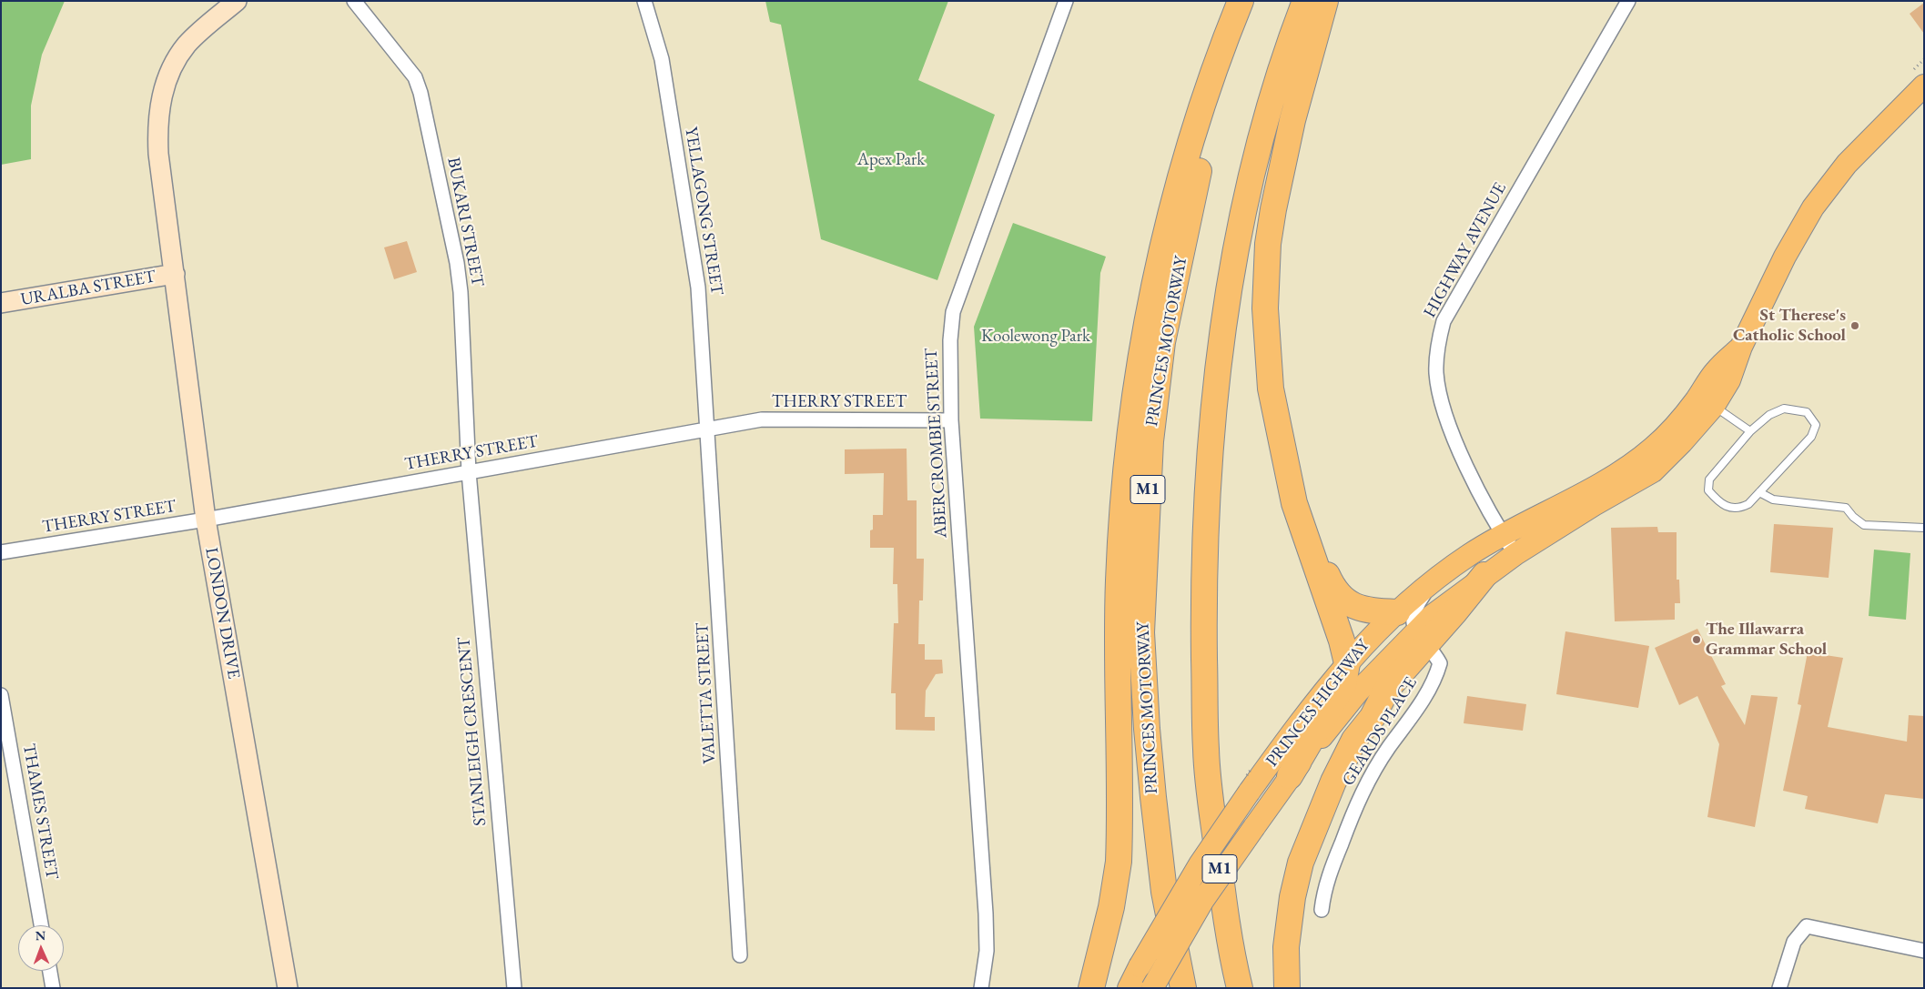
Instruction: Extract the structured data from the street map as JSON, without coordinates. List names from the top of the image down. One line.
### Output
{"streets":{"highway":["PRINCES MOTORWAY","M1"],"main road":["PRINCES HIGHWAY"],"street":["YELLAGONG STREET","BUKARI STREET","HIGHWAY AVENUE","URALBA STREET","THERRY STREET","ABERCROMBIE STREET","LONDON DRIVE","VALETTA STREET","STANLEIGH CRESCENT","GEARDS PLACE","THAMES STREET"]},"crossings":[["YELLAGONG STREET","THERRY STREET"],["YELLAGONG STREET","VALETTA STREET"],["BUKARI STREET","THERRY STREET"],["BUKARI STREET","STANLEIGH CRESCENT"],["HIGHWAY AVENUE","PRINCES HIGHWAY"],["URALBA STREET","LONDON DRIVE"],["THERRY STREET","ABERCROMBIE STREET"],["THERRY STREET","LONDON DRIVE"],["THERRY STREET","VALETTA STREET"],["THERRY STREET","STANLEIGH CRESCENT"],["PRINCES HIGHWAY","GEARDS PLACE"]],"parks":["Apex Park","Koolewong Park"],"places":["St Therese's Catholic School","The Illawarra Grammar School"],"north":"top"}
